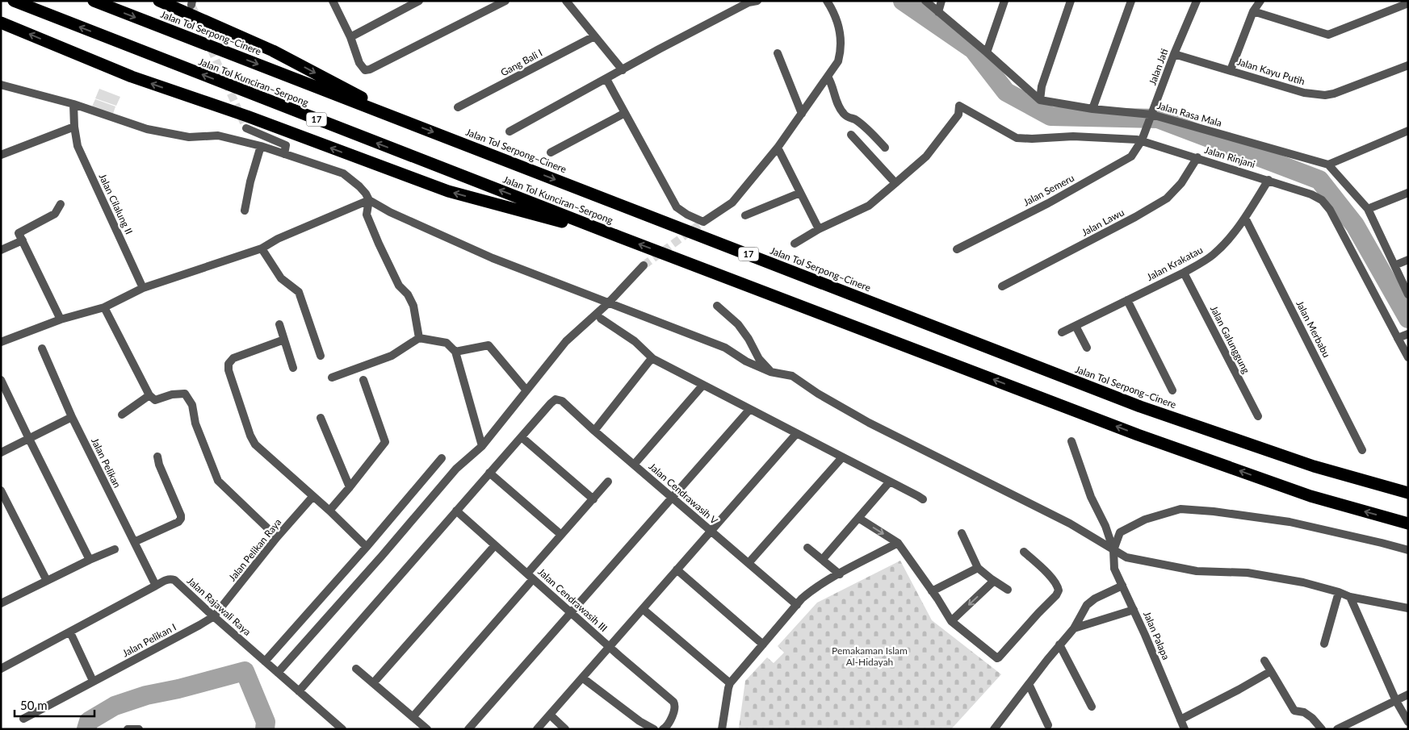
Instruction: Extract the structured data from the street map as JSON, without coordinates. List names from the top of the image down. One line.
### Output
{"streets":{"highway":["Jalan Tol Serpong–Cinere","Jalan Tol Kunciran–Serpong","17"],"street":["Gang Bali I","Jalan Jati","Jalan Kayu Putih","Jalan Rasa Mala","Jalan Rinjani","Jalan Semeru","Jalan Cilalung II","Jalan Lawu","Jalan Krakatau","Jalan Merbabu","Jalan Galunggung","Jalan Pelikan","Jalan Cendrawasih V","Jalan Pelikan Raya","Jalan Cendrawasih III","Jalan Rajawali Raya","Jalan Palapa","Jalan Pelikan I"]},"crossings":[["Jalan Jati","Jalan Kayu Putih"],["Jalan Jati","Jalan Rasa Mala"],["Jalan Jati","Jalan Rinjani"],["Jalan Jati","Jalan Semeru"],["Jalan Tol Kunciran–Serpong","17"],["Jalan Rinjani","Jalan Semeru"],["Jalan Rinjani","Jalan Lawu"],["Jalan Rinjani","Jalan Krakatau"],["Jalan Krakatau","Jalan Merbabu"],["Jalan Krakatau","Jalan Galunggung"],["Jalan Pelikan","Jalan Rajawali Raya"],["Jalan Pelikan Raya","Jalan Rajawali Raya"],["Jalan Pelikan Raya","Jalan Pelikan I"],["Jalan Rajawali Raya","Jalan Pelikan I"]],"parks":["Pemakaman Islam Al-Hidayah"],"scale_bar":"50 m"}
